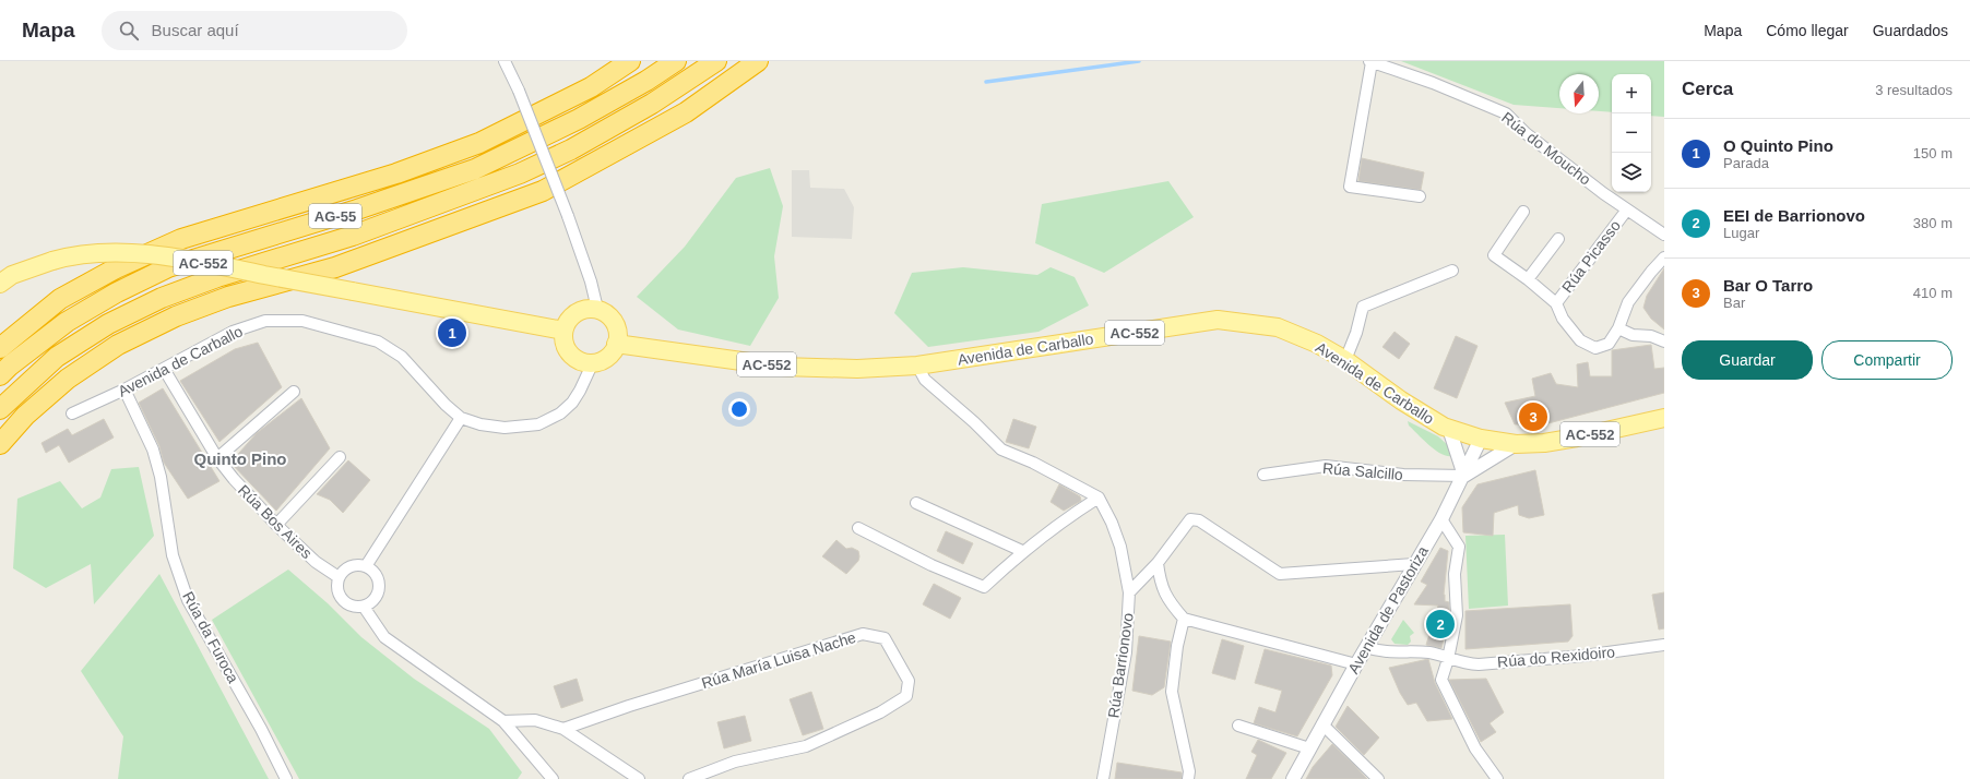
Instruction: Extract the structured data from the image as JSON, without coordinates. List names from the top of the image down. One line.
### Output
{"streets":{"highway":["AG-55"],"main road":["AC-552","Avenida de Carballo"],"street":["Rúa do Moucho","Rúa Picasso","Rúa Salcillo","Rúa Bos Aires","Avenida de Pastoriza","Rúa da Furoca","Rúa do Rexidoiro","Rúa María Luisa Nache","Rúa Barrionovo"]},"crossings":[["Rúa do Moucho","Rúa Picasso"],["AC-552","Avenida de Carballo"],["Avenida de Carballo","Rúa Bos Aires"],["Avenida de Carballo","Avenida de Pastoriza"],["Avenida de Carballo","Rúa da Furoca"],["Rúa Salcillo","Avenida de Pastoriza"],["Avenida de Pastoriza","Rúa do Rexidoiro"]],"districts":["Quinto Pino"],"north":"bottom","page":{"header":"Mapa","search":"Buscar aquí","nav":["Mapa","Cómo llegar","Guardados"],"heading":["Cerca","3 resultados"],"map_buttons":["+","−"],"list":[{"mark":"1","name":"O Quinto Pino","note":"Parada","value":"150 m"},{"mark":"2","name":"EEI de Barrionovo","note":"Lugar","value":"380 m"},{"mark":"3","name":"Bar O Tarro","note":"Bar","value":"410 m"}],"pins":["1","3","2"],"buttons":["Guardar","Compartir"]}}
